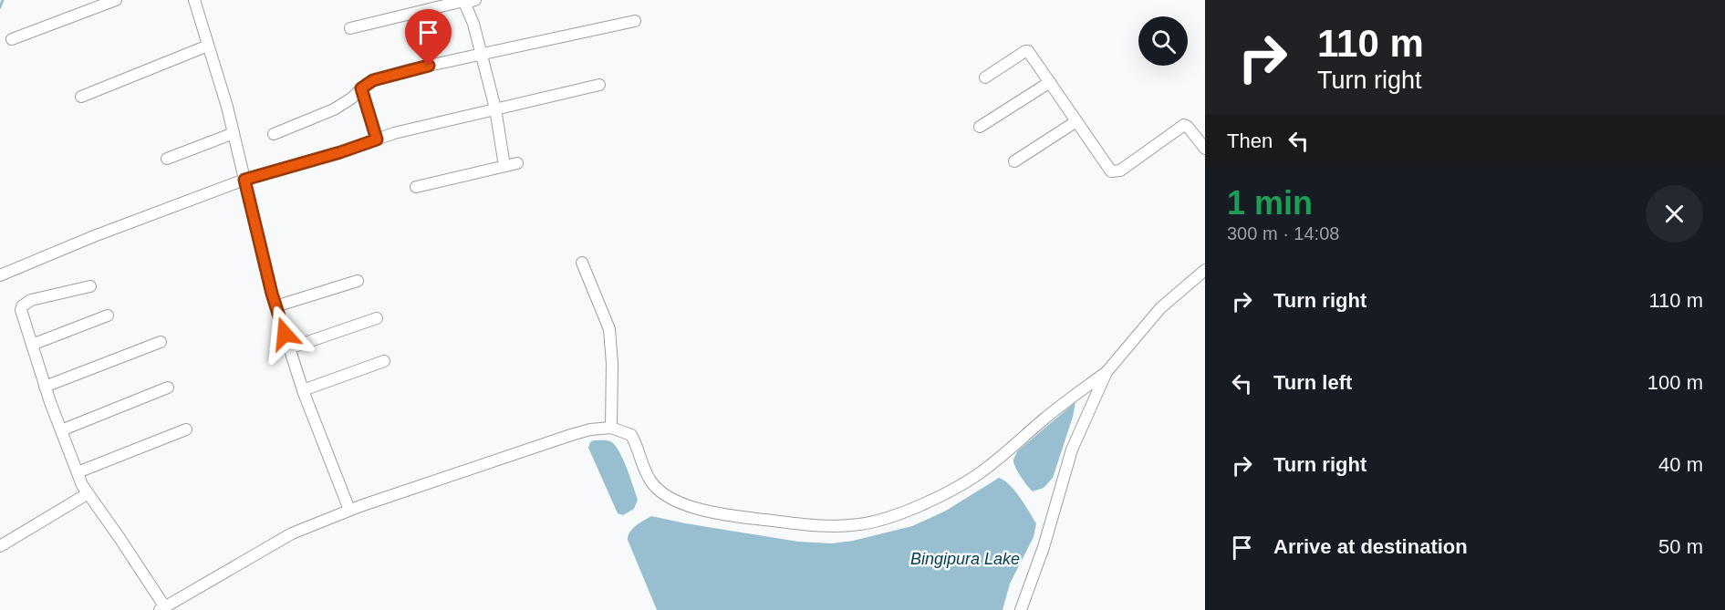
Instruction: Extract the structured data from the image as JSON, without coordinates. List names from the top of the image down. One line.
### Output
{"water":["Bingipura Lake"],"page":{"turn":["110 m","Turn right"],"then":"Then","heading":["1 min","300 m · 14:08"],"list":[{"name":"Turn right","value":"110 m"},{"name":"Turn left","value":"100 m"},{"name":"Turn right","value":"40 m"},{"name":"Arrive at destination","value":"50 m"}]}}
